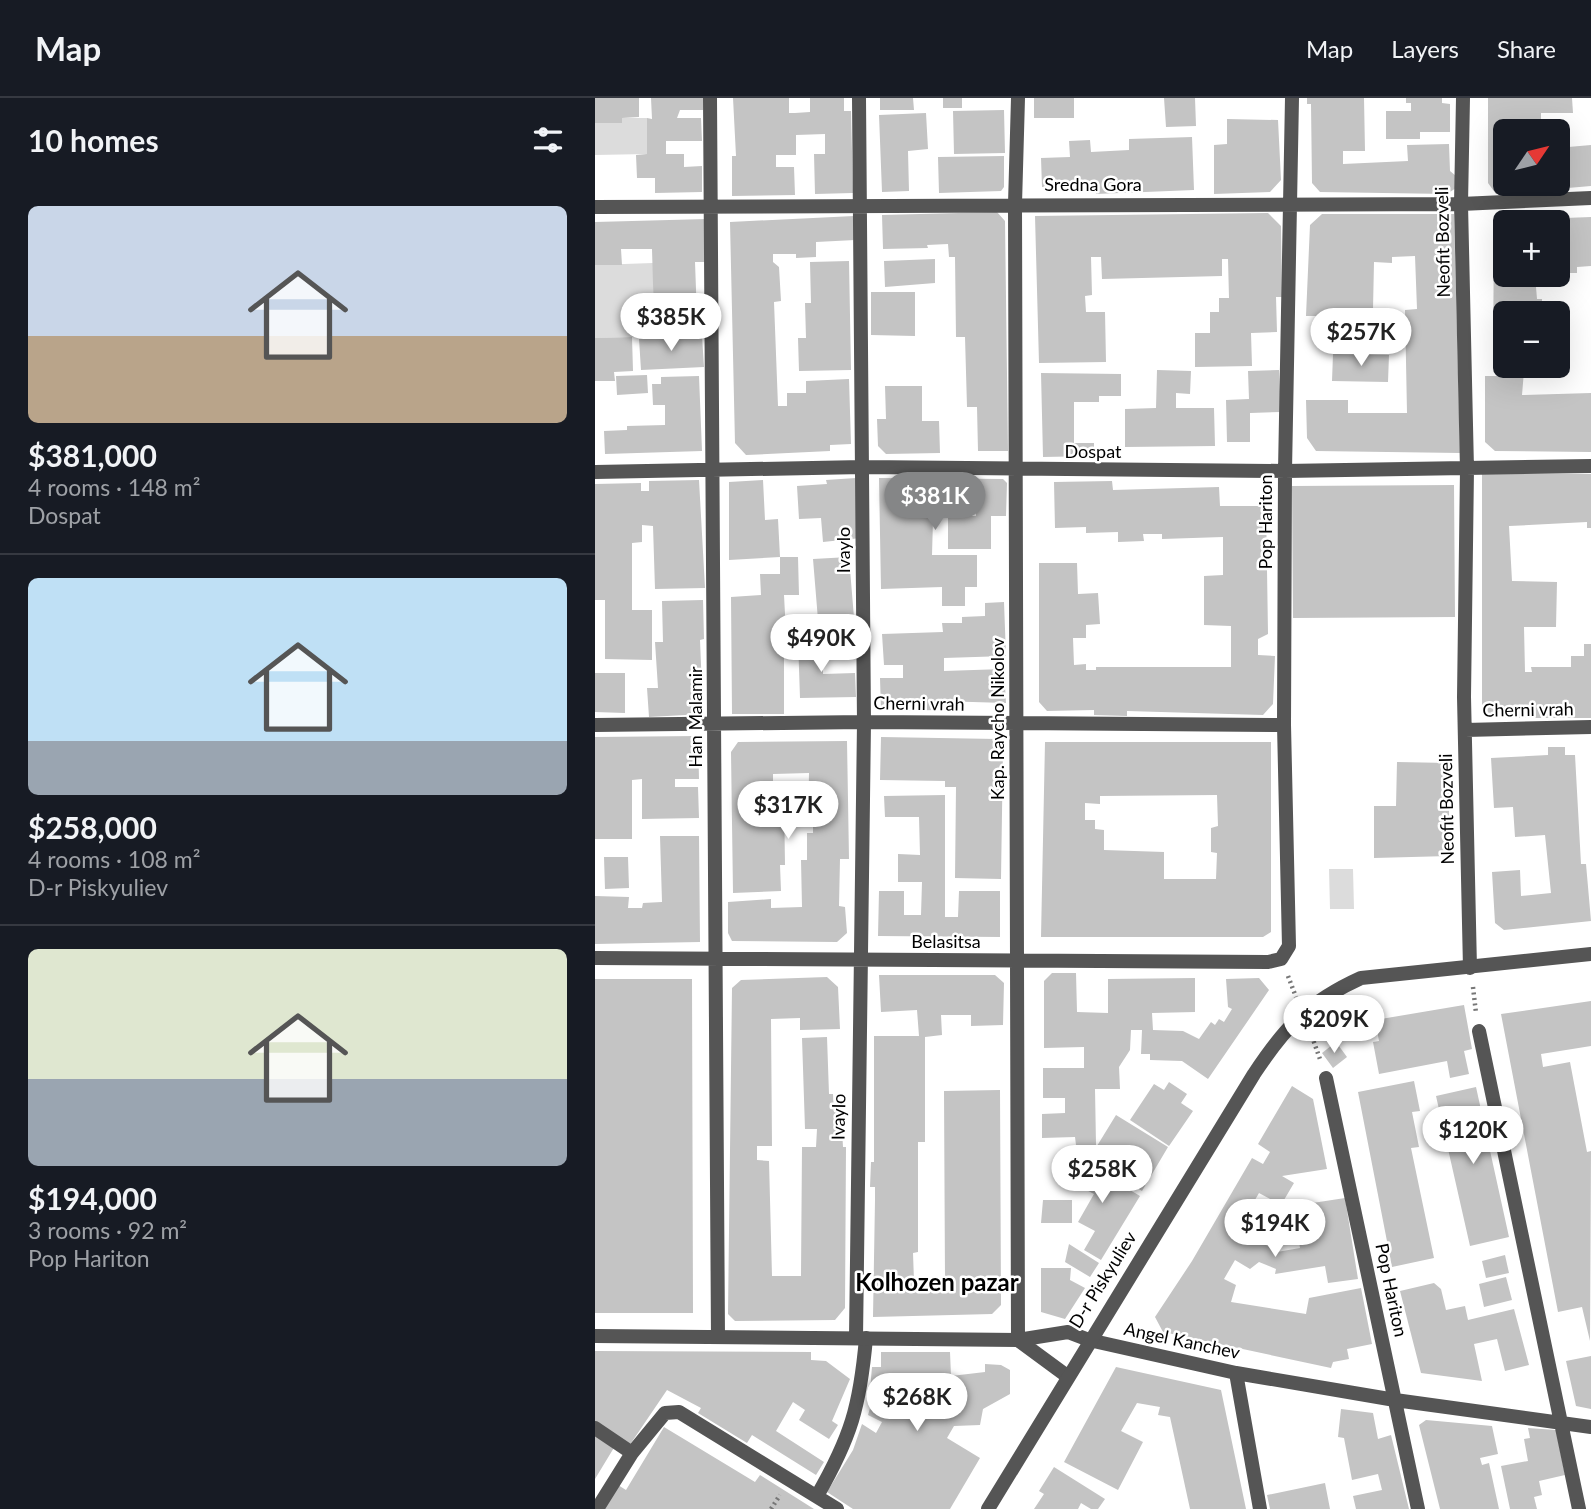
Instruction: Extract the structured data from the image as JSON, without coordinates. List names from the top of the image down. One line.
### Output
{"streets":{"street":["Sredna Gora","Neofit Bozveli","Dospat","Pop Hariton","Ivaylo","Cherni vrah","Han Malamir","Kap. Raycho Nikolov","Belasitsa","D-r Piskyuliev","Angel Kanchev"]},"crossings":[["Sredna Gora","Neofit Bozveli"],["Sredna Gora","Pop Hariton"],["Sredna Gora","Ivaylo"],["Sredna Gora","Han Malamir"],["Sredna Gora","Kap. Raycho Nikolov"],["Neofit Bozveli","Dospat"],["Neofit Bozveli","Cherni vrah"],["Neofit Bozveli","D-r Piskyuliev"],["Dospat","Pop Hariton"],["Dospat","Ivaylo"],["Dospat","Han Malamir"],["Dospat","Kap. Raycho Nikolov"],["Pop Hariton","Cherni vrah"],["Pop Hariton","Belasitsa"],["Pop Hariton","Angel Kanchev"],["Ivaylo","Cherni vrah"],["Ivaylo","Belasitsa"],["Ivaylo","Angel Kanchev"],["Cherni vrah","Han Malamir"],["Cherni vrah","Kap. Raycho Nikolov"],["Han Malamir","Belasitsa"],["Han Malamir","Angel Kanchev"],["Kap. Raycho Nikolov","Belasitsa"],["Kap. Raycho Nikolov","Angel Kanchev"],["D-r Piskyuliev","Angel Kanchev"]],"districts":["Kolhozen pazar"],"north":"top right","page":{"header":"Map","nav":["Map","Layers","Share"],"heading":"10 homes","map_buttons":["+","−"],"list":[{"name":"$381,000","note":"4 rooms · 148 m² · Dospat"},{"name":"$258,000","note":"4 rooms · 108 m² · D-r Piskyuliev"},{"name":"$194,000","note":"3 rooms · 92 m² · Pop Hariton"}],"price":["$385K","$257K","$381K","$490K","$317K","$209K","$120K","$258K","$194K","$268K"]}}
